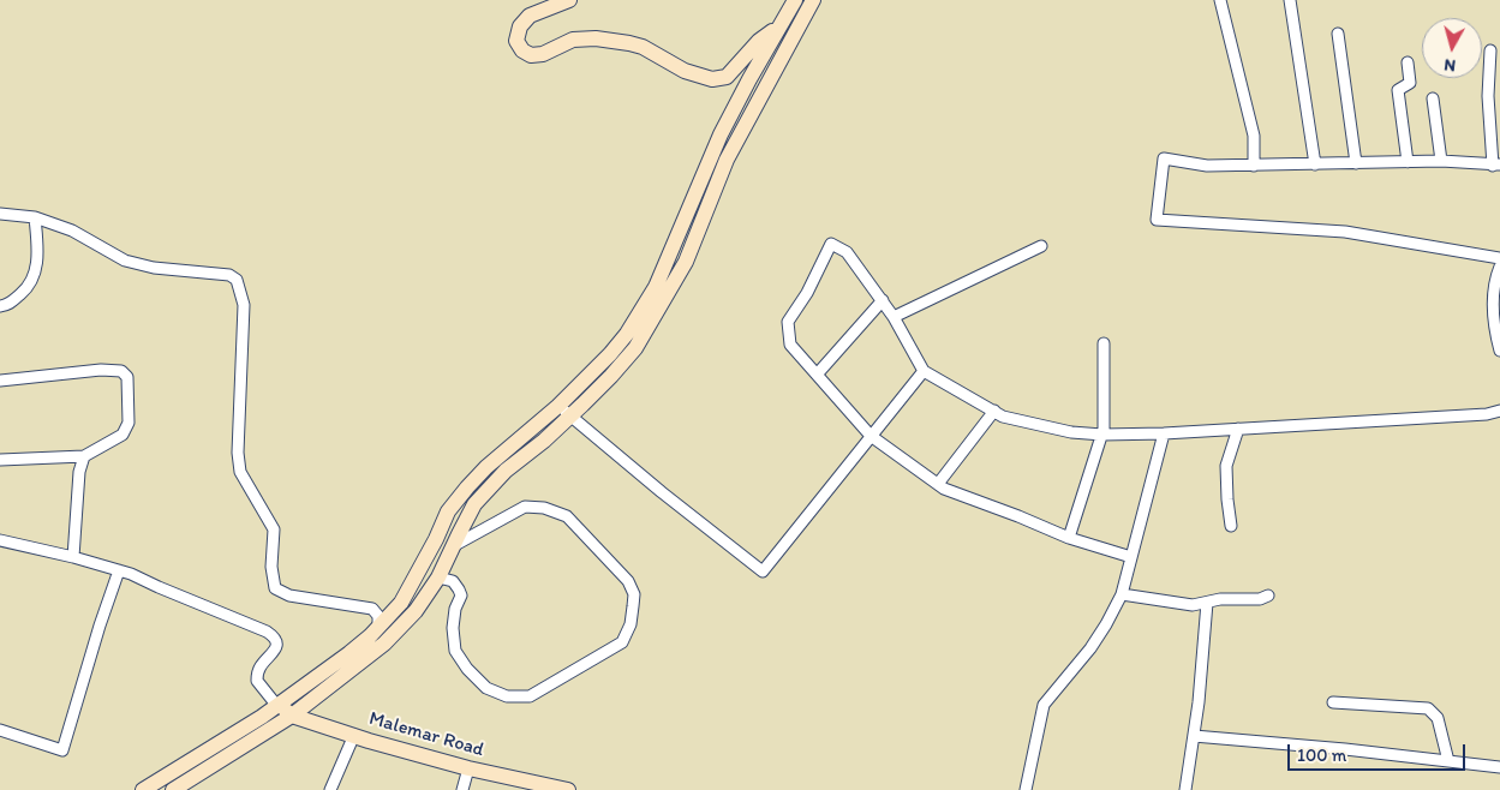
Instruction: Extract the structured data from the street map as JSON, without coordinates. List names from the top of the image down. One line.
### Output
{"streets":{"main road":["Malemar Road"]},"scale_bar":"100 m","north":"bottom"}
